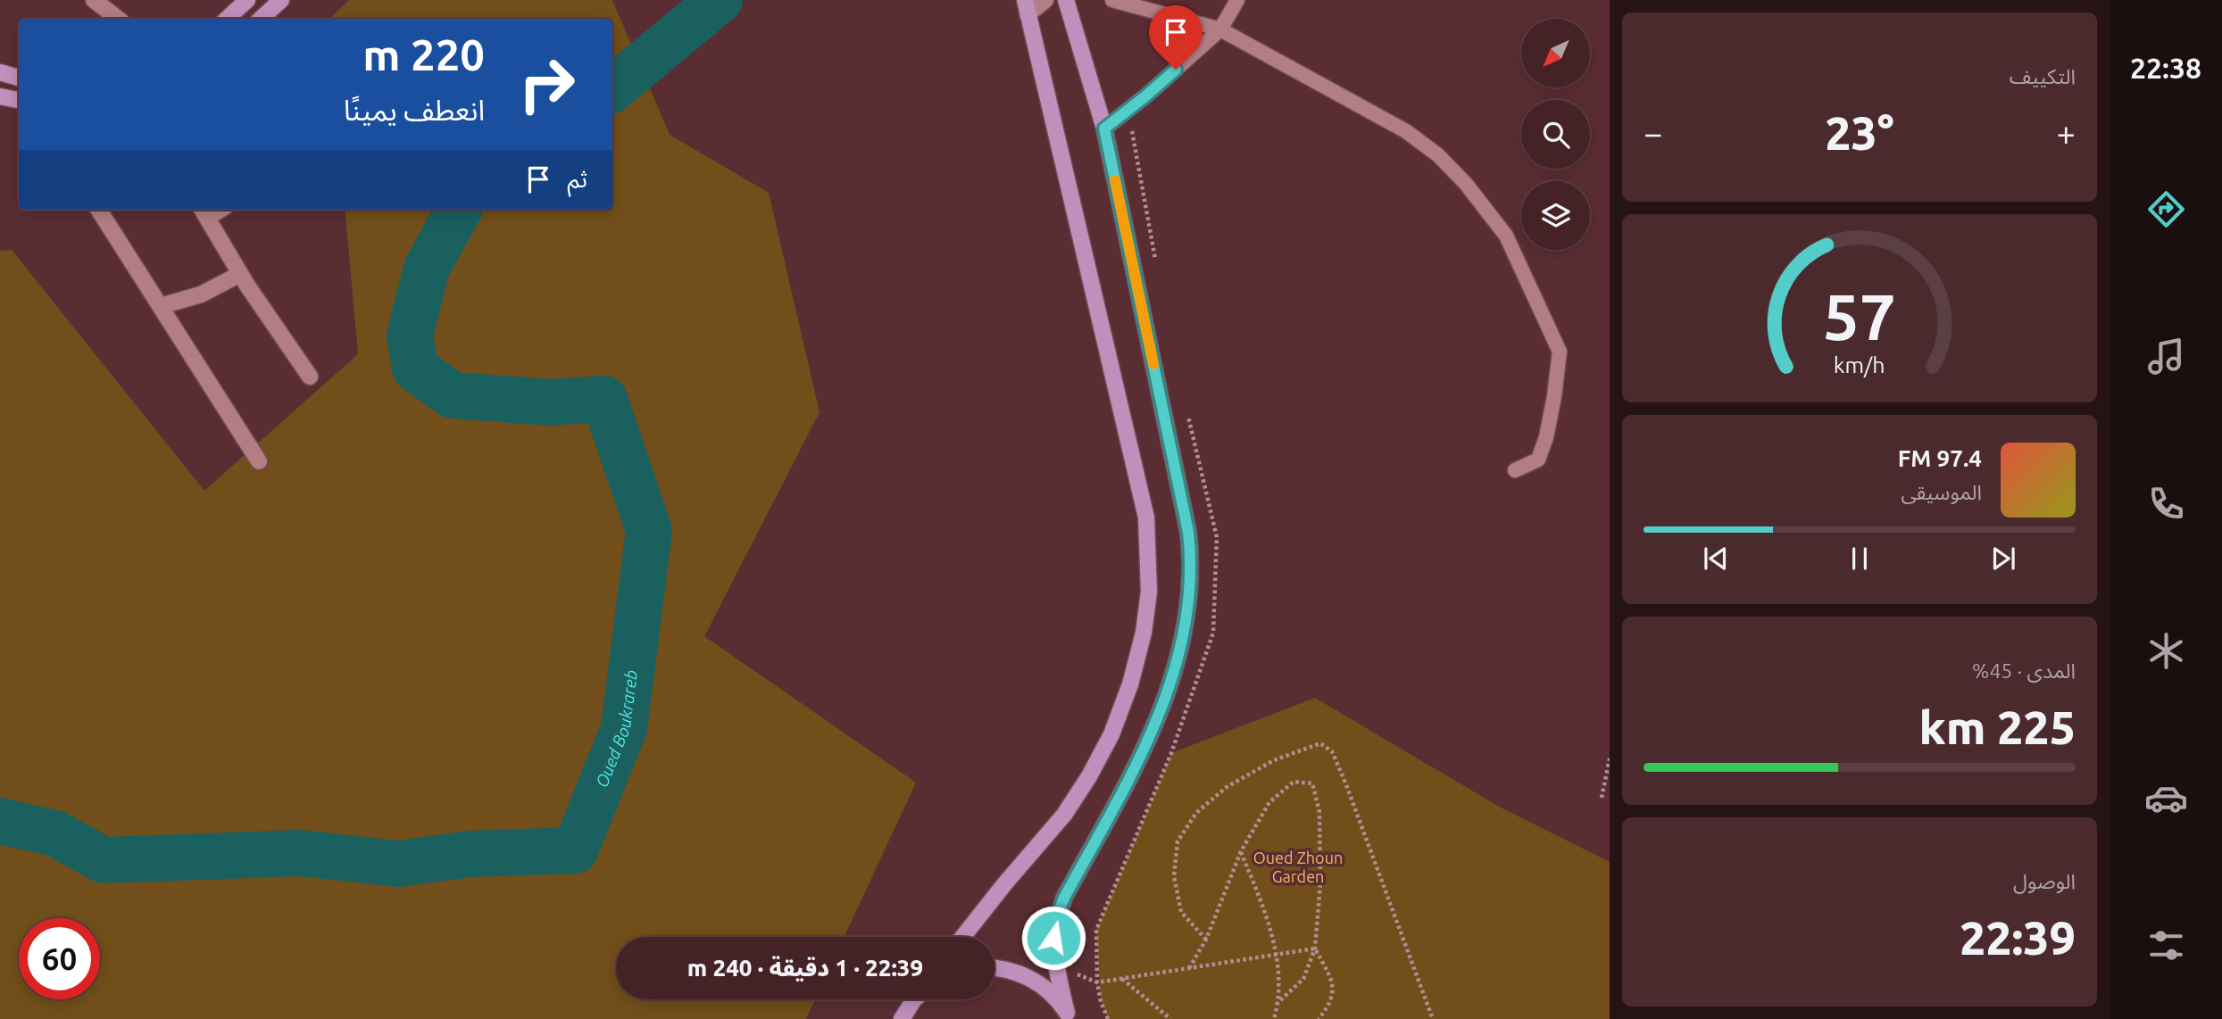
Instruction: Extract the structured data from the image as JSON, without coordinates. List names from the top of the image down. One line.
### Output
{"water":["Oued Boukrareb"],"parks":["Oued Zhoun Garden"],"north":"bottom left","page":{"tabs":"22:38","tile":["التكييف",["المدى · 45%","225 km"],["الوصول","22:39"]],"turn":["220 m","انعطف يمينًا"],"heat":["−","23°","+"],"then":"ثم","song":["97.4 FM","الموسيقى"],"limit":"60","trip":"22:39 · 1 دقيقة · 240 m","gauge":["57","km/h"]}}
